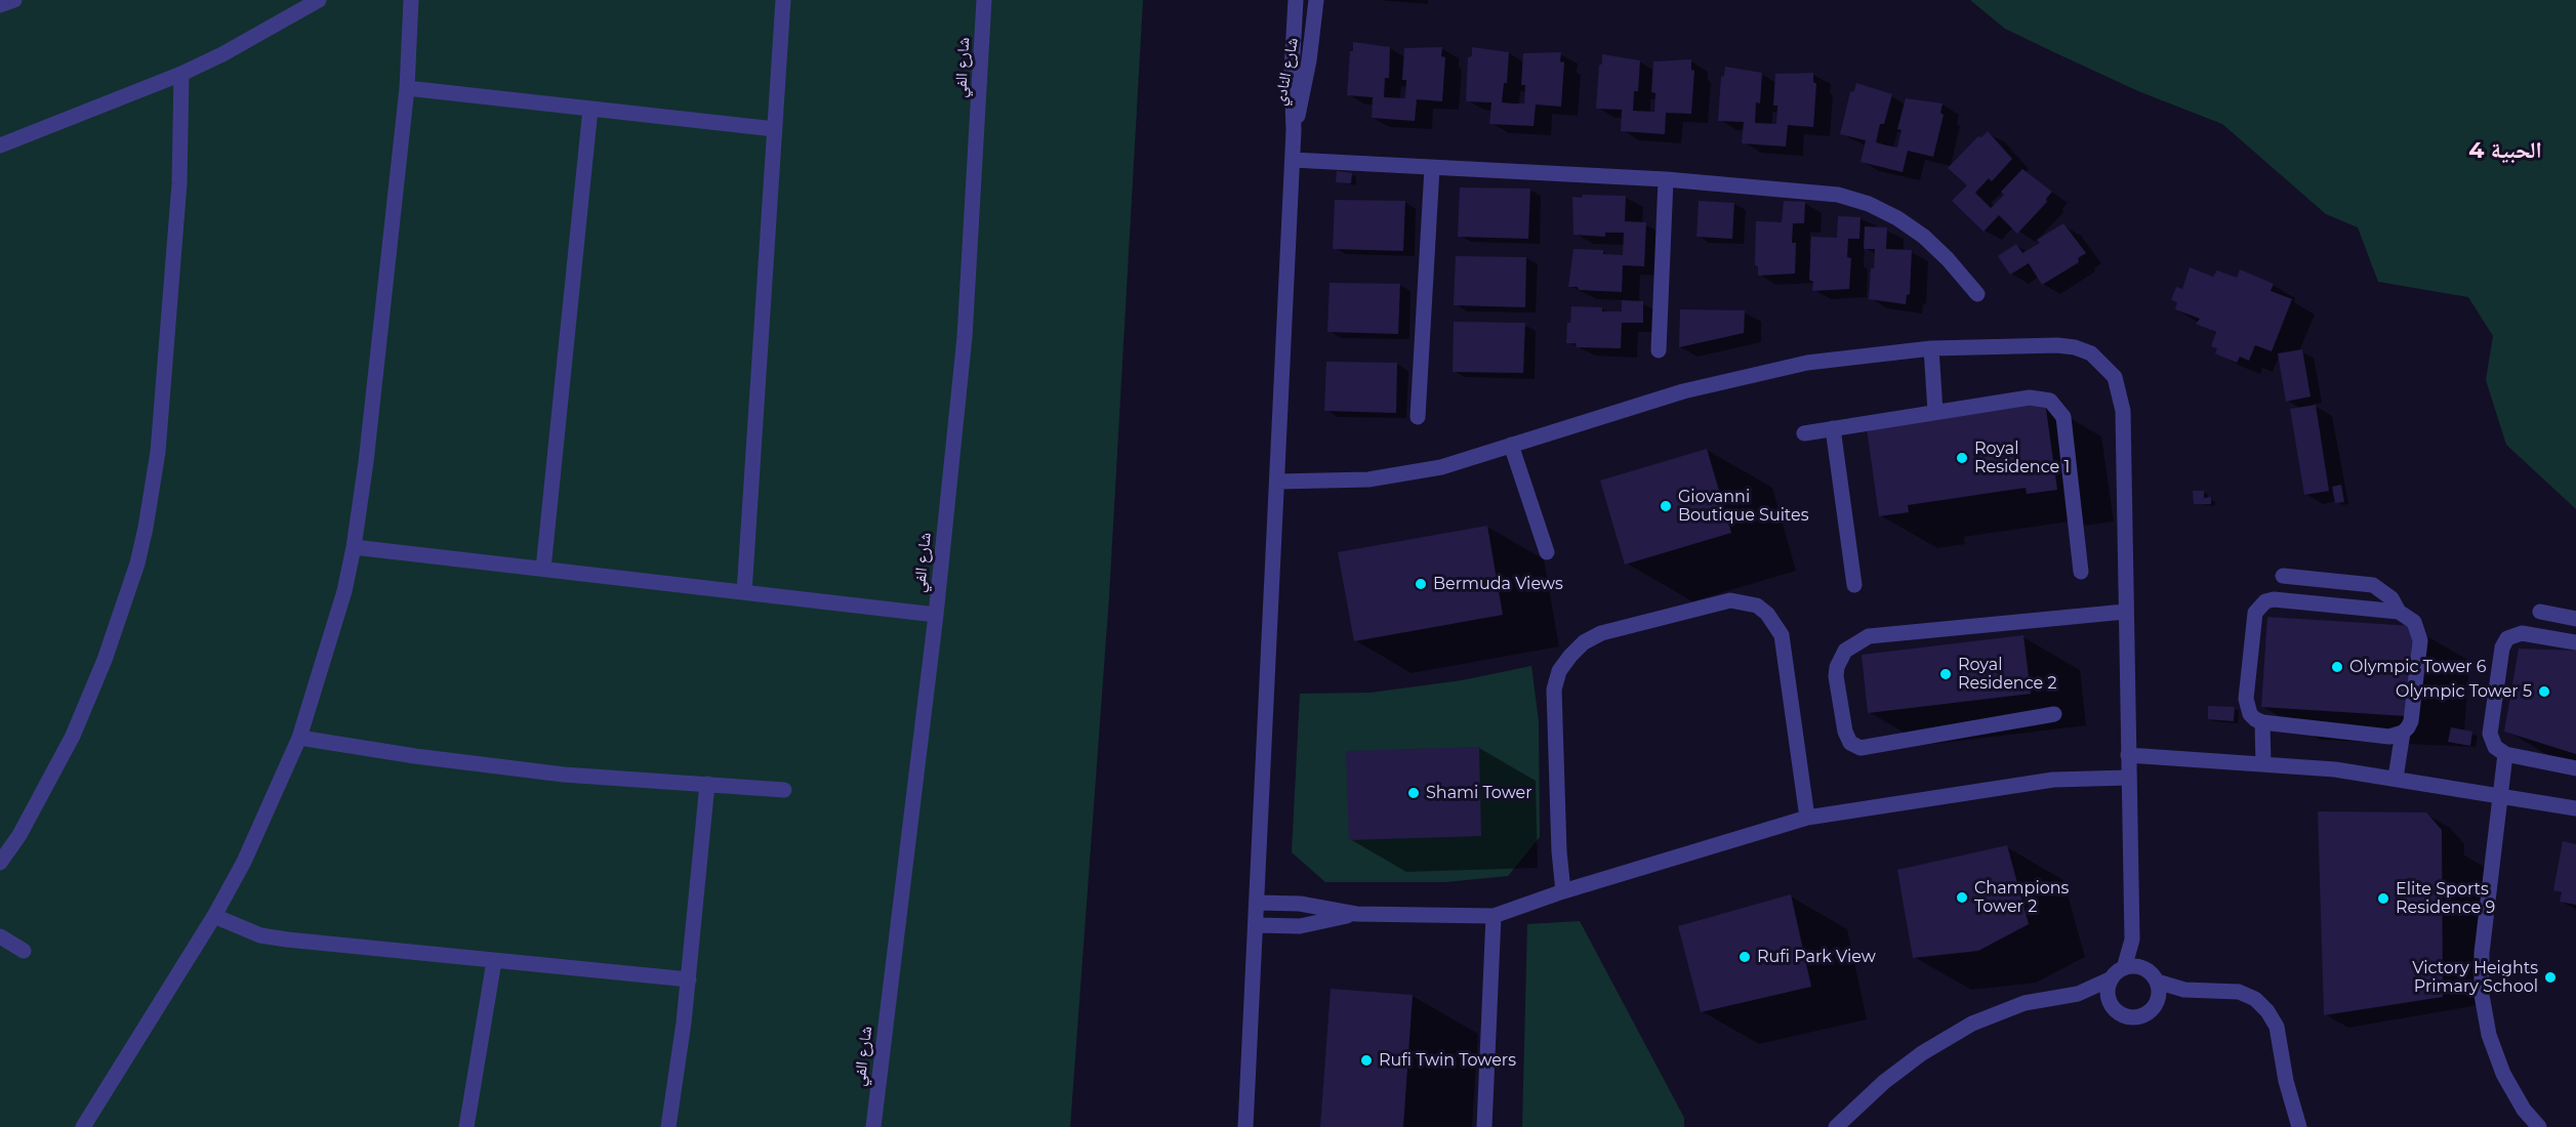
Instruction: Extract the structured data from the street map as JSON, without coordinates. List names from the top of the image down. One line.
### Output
{"streets":{"street":["شارع الفي","شارع النادي"]},"districts":["الحبية 4"],"places":["Royal Residence 1","Giovanni Boutique Suites","Bermuda Views","Olympic Tower 6","Royal Residence 2","Olympic Tower 5","Shami Tower","Champions Tower 2","Elite Sports Residence 9","Rufi Park View","Victory Heights Primary School","Rufi Twin Towers"]}
